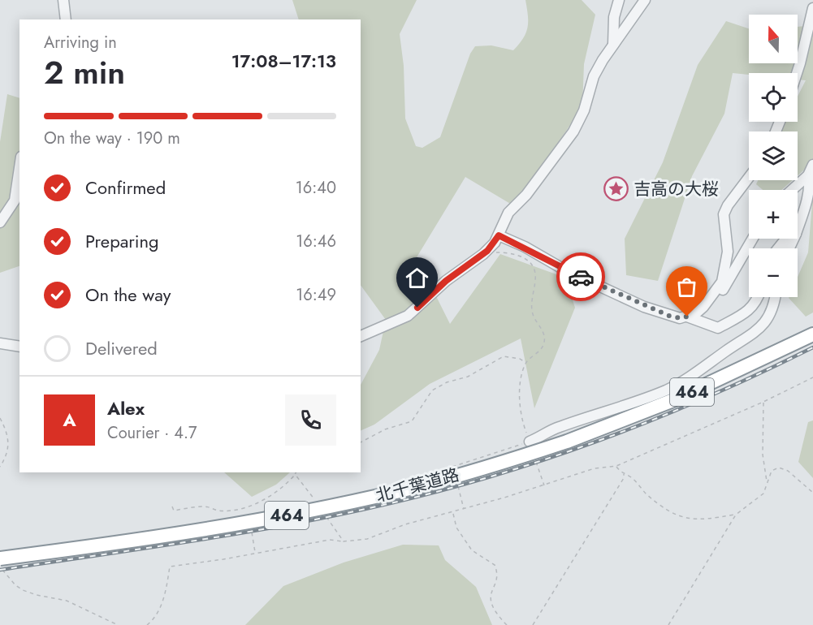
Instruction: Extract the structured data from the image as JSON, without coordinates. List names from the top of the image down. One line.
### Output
{"streets":{"highway":["464","北千葉道路"]},"places":{"place":["吉高の大桜"]},"north":"top","page":{"map_buttons":["+","−"],"heading":["2 min","Arriving in","17:08–17:13"],"panel":["Alex","Courier · 4.7"],"bar":"On the way · 190 m","list":[["Confirmed","16:40"],["Preparing","16:46"],["On the way","16:49"],"Delivered"],"round":"A"}}
